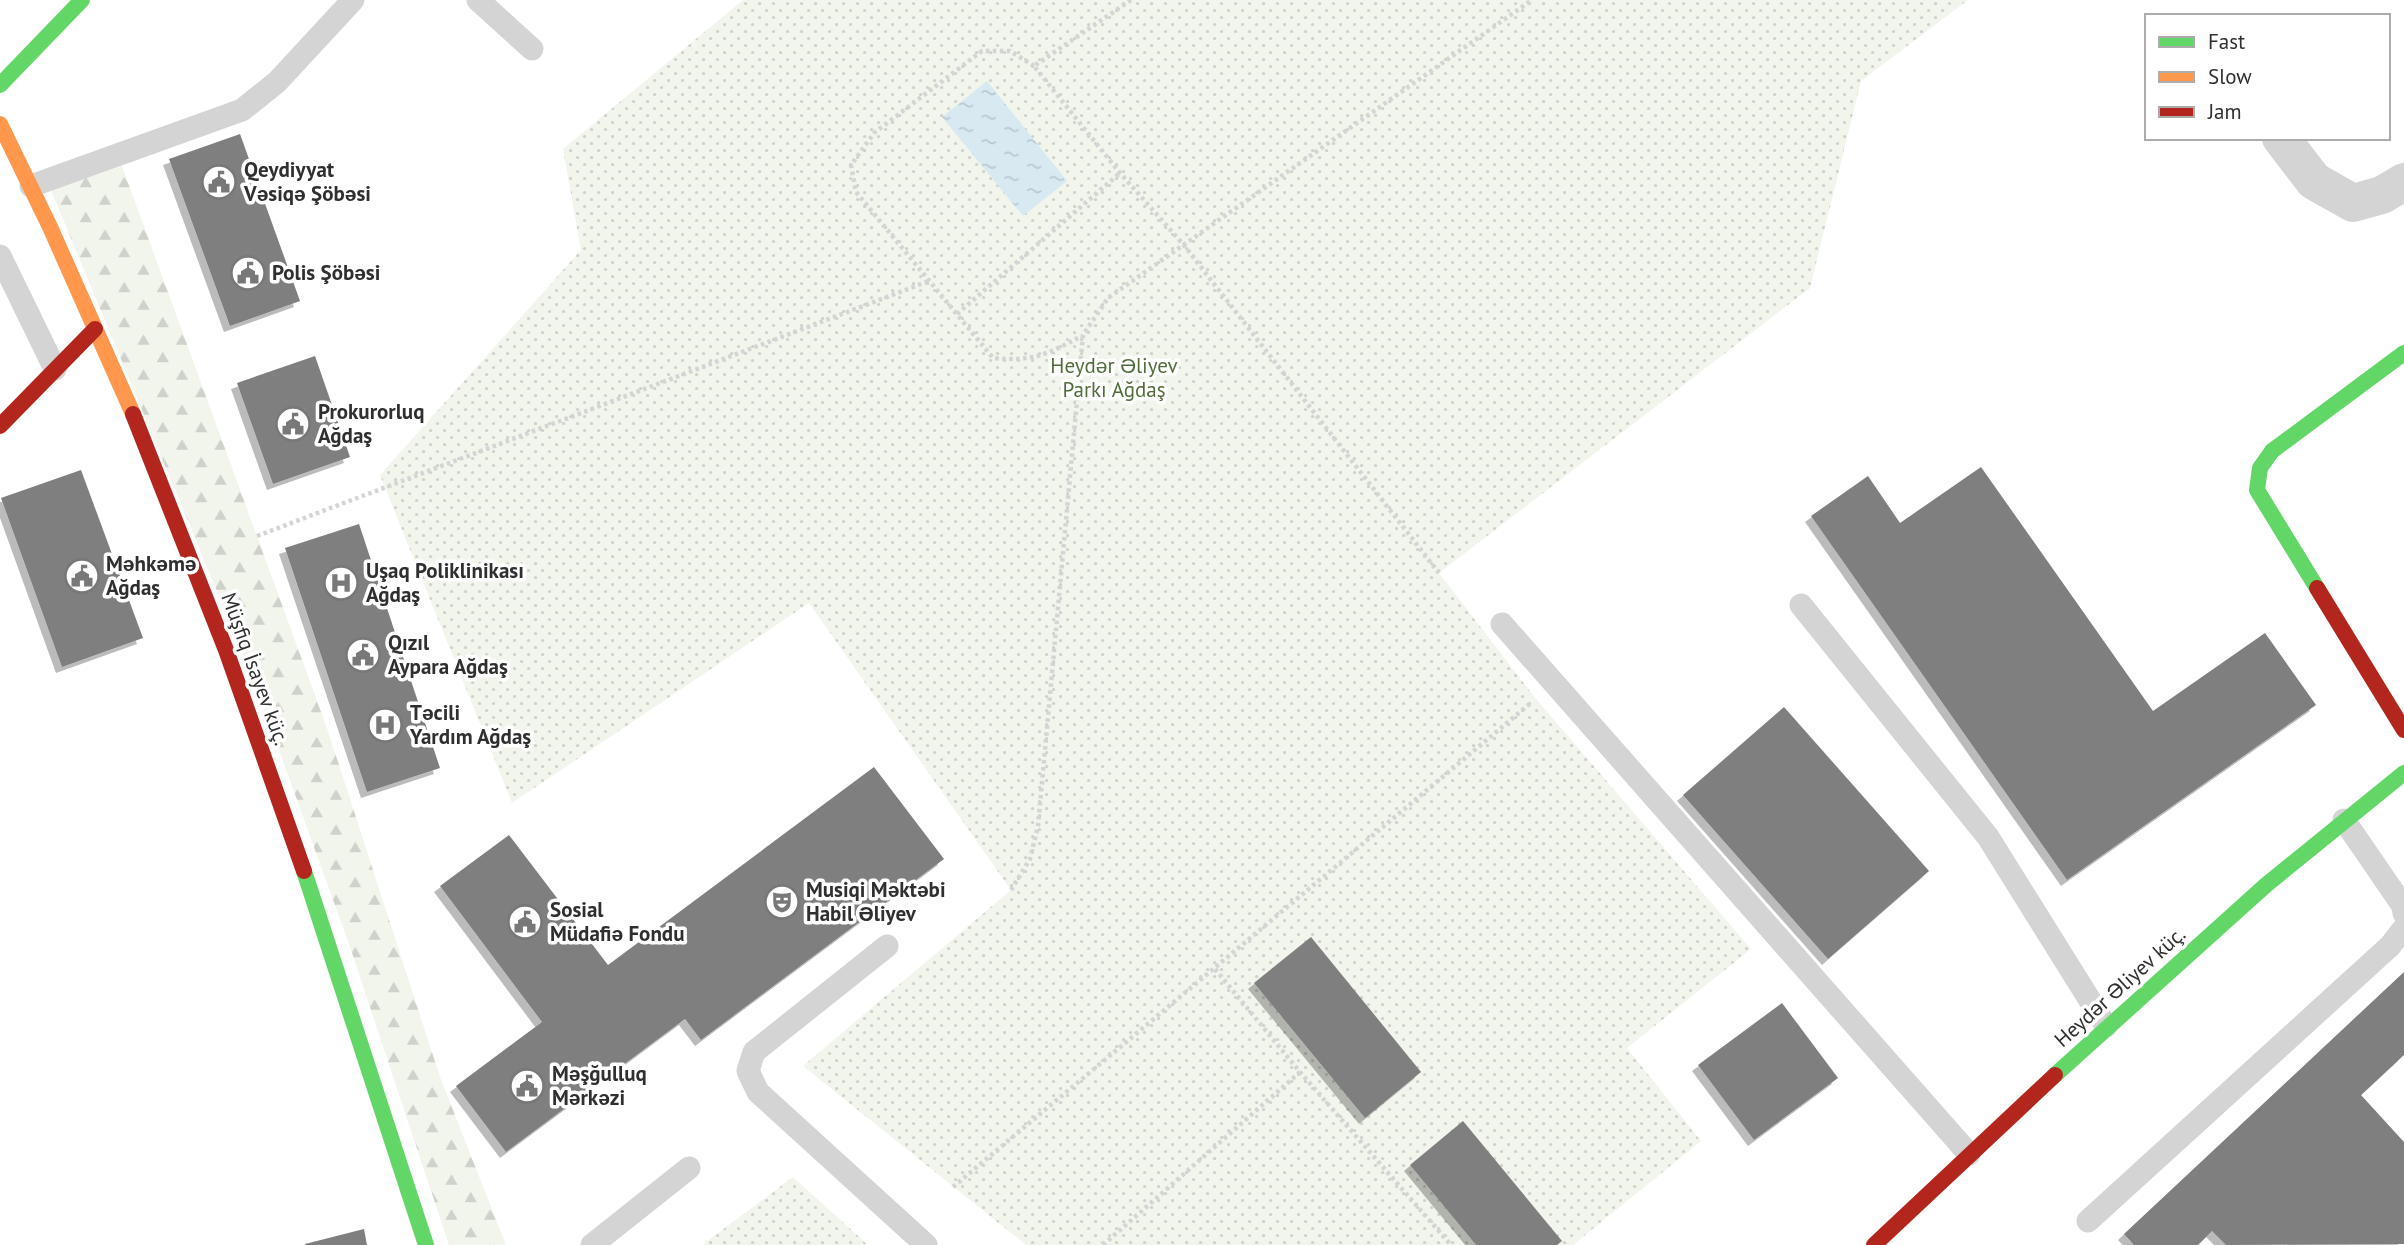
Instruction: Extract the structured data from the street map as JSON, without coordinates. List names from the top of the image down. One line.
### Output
{"streets":{"street":["Müşfiq İsayev küç.","Heydər Əliyev küç."]},"parks":["Heydər Əliyev Parkı Ağdaş"],"places":{"public building":["Qeydiyyat Vəsiqə Şöbəsi","Polis Şöbəsi","Prokurorluq Ağdaş","Məhkəmə Ağdaş","Qızıl Aypara Ağdaş","Sosial Müdafiə Fondu","Məşğulluq Mərkəzi"],"hospital":["Uşaq Poliklinikası Ağdaş","Təcili Yardım Ağdaş"],"theatre":["Musiqi Məktəbi Habil Əliyev"]},"legend":["Fast","Slow","Jam"]}
